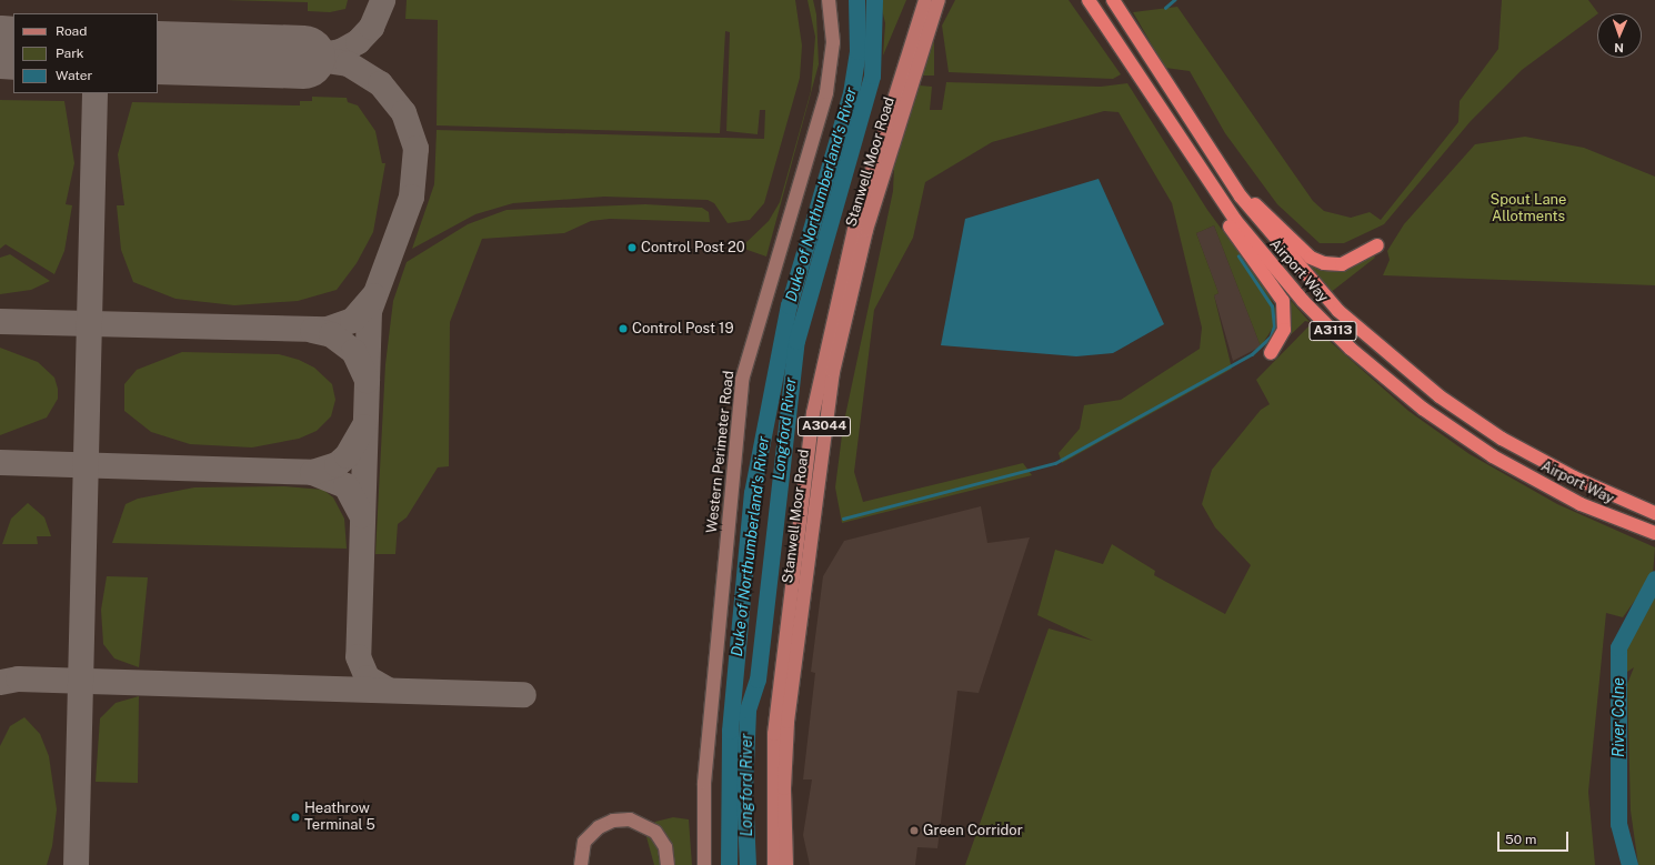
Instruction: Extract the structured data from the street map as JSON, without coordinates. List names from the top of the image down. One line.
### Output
{"streets":{"highway":["Airport Way","A3113"],"main road":["Stanwell Moor Road","A3044"],"street":["Western Perimeter Road"]},"water":["Duke of Northumberland's River","Longford River","River Colne"],"parks":["Spout Lane Allotments"],"places":["Control Post 20","Control Post 19","Heathrow Terminal 5","Green Corridor"],"legend":["Road","Park","Water"],"scale_bar":"50 m","north":"bottom"}
